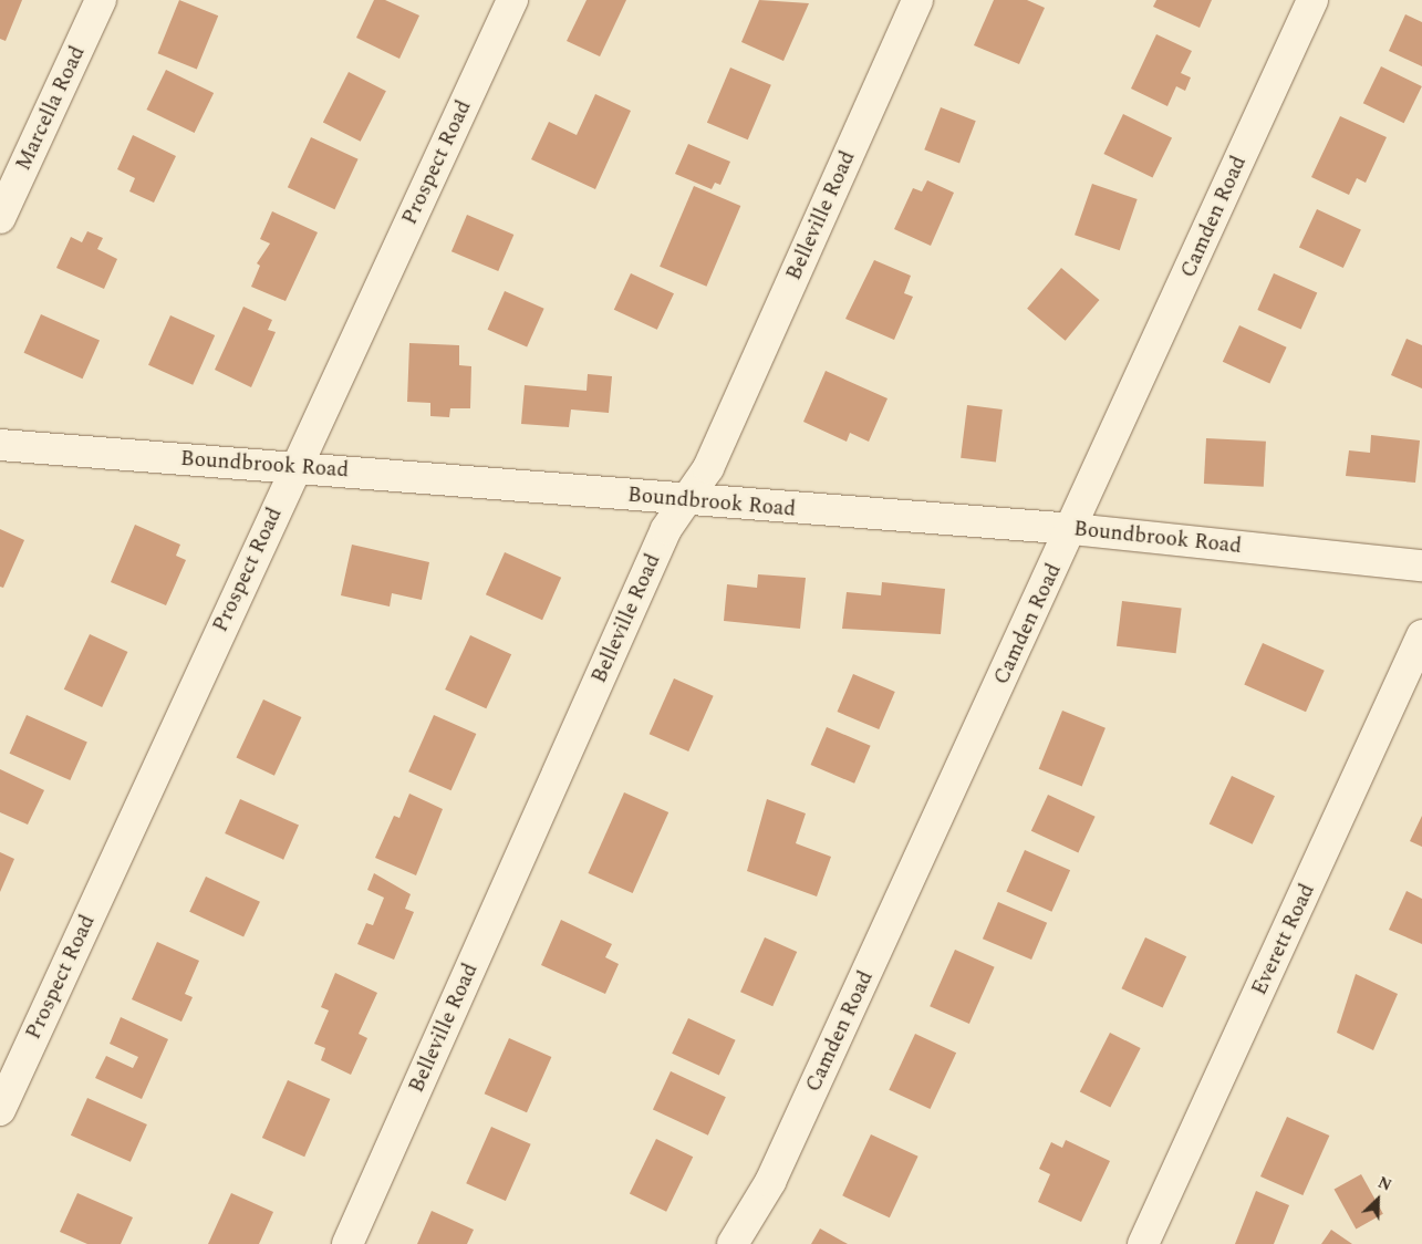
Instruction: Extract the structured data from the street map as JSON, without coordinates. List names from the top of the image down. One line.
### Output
{"streets":{"street":["Marcella Road","Prospect Road","Belleville Road","Camden Road","Boundbrook Road","Everett Road"]},"crossings":[["Prospect Road","Boundbrook Road"],["Belleville Road","Boundbrook Road"],["Camden Road","Boundbrook Road"]],"north":"top right"}
